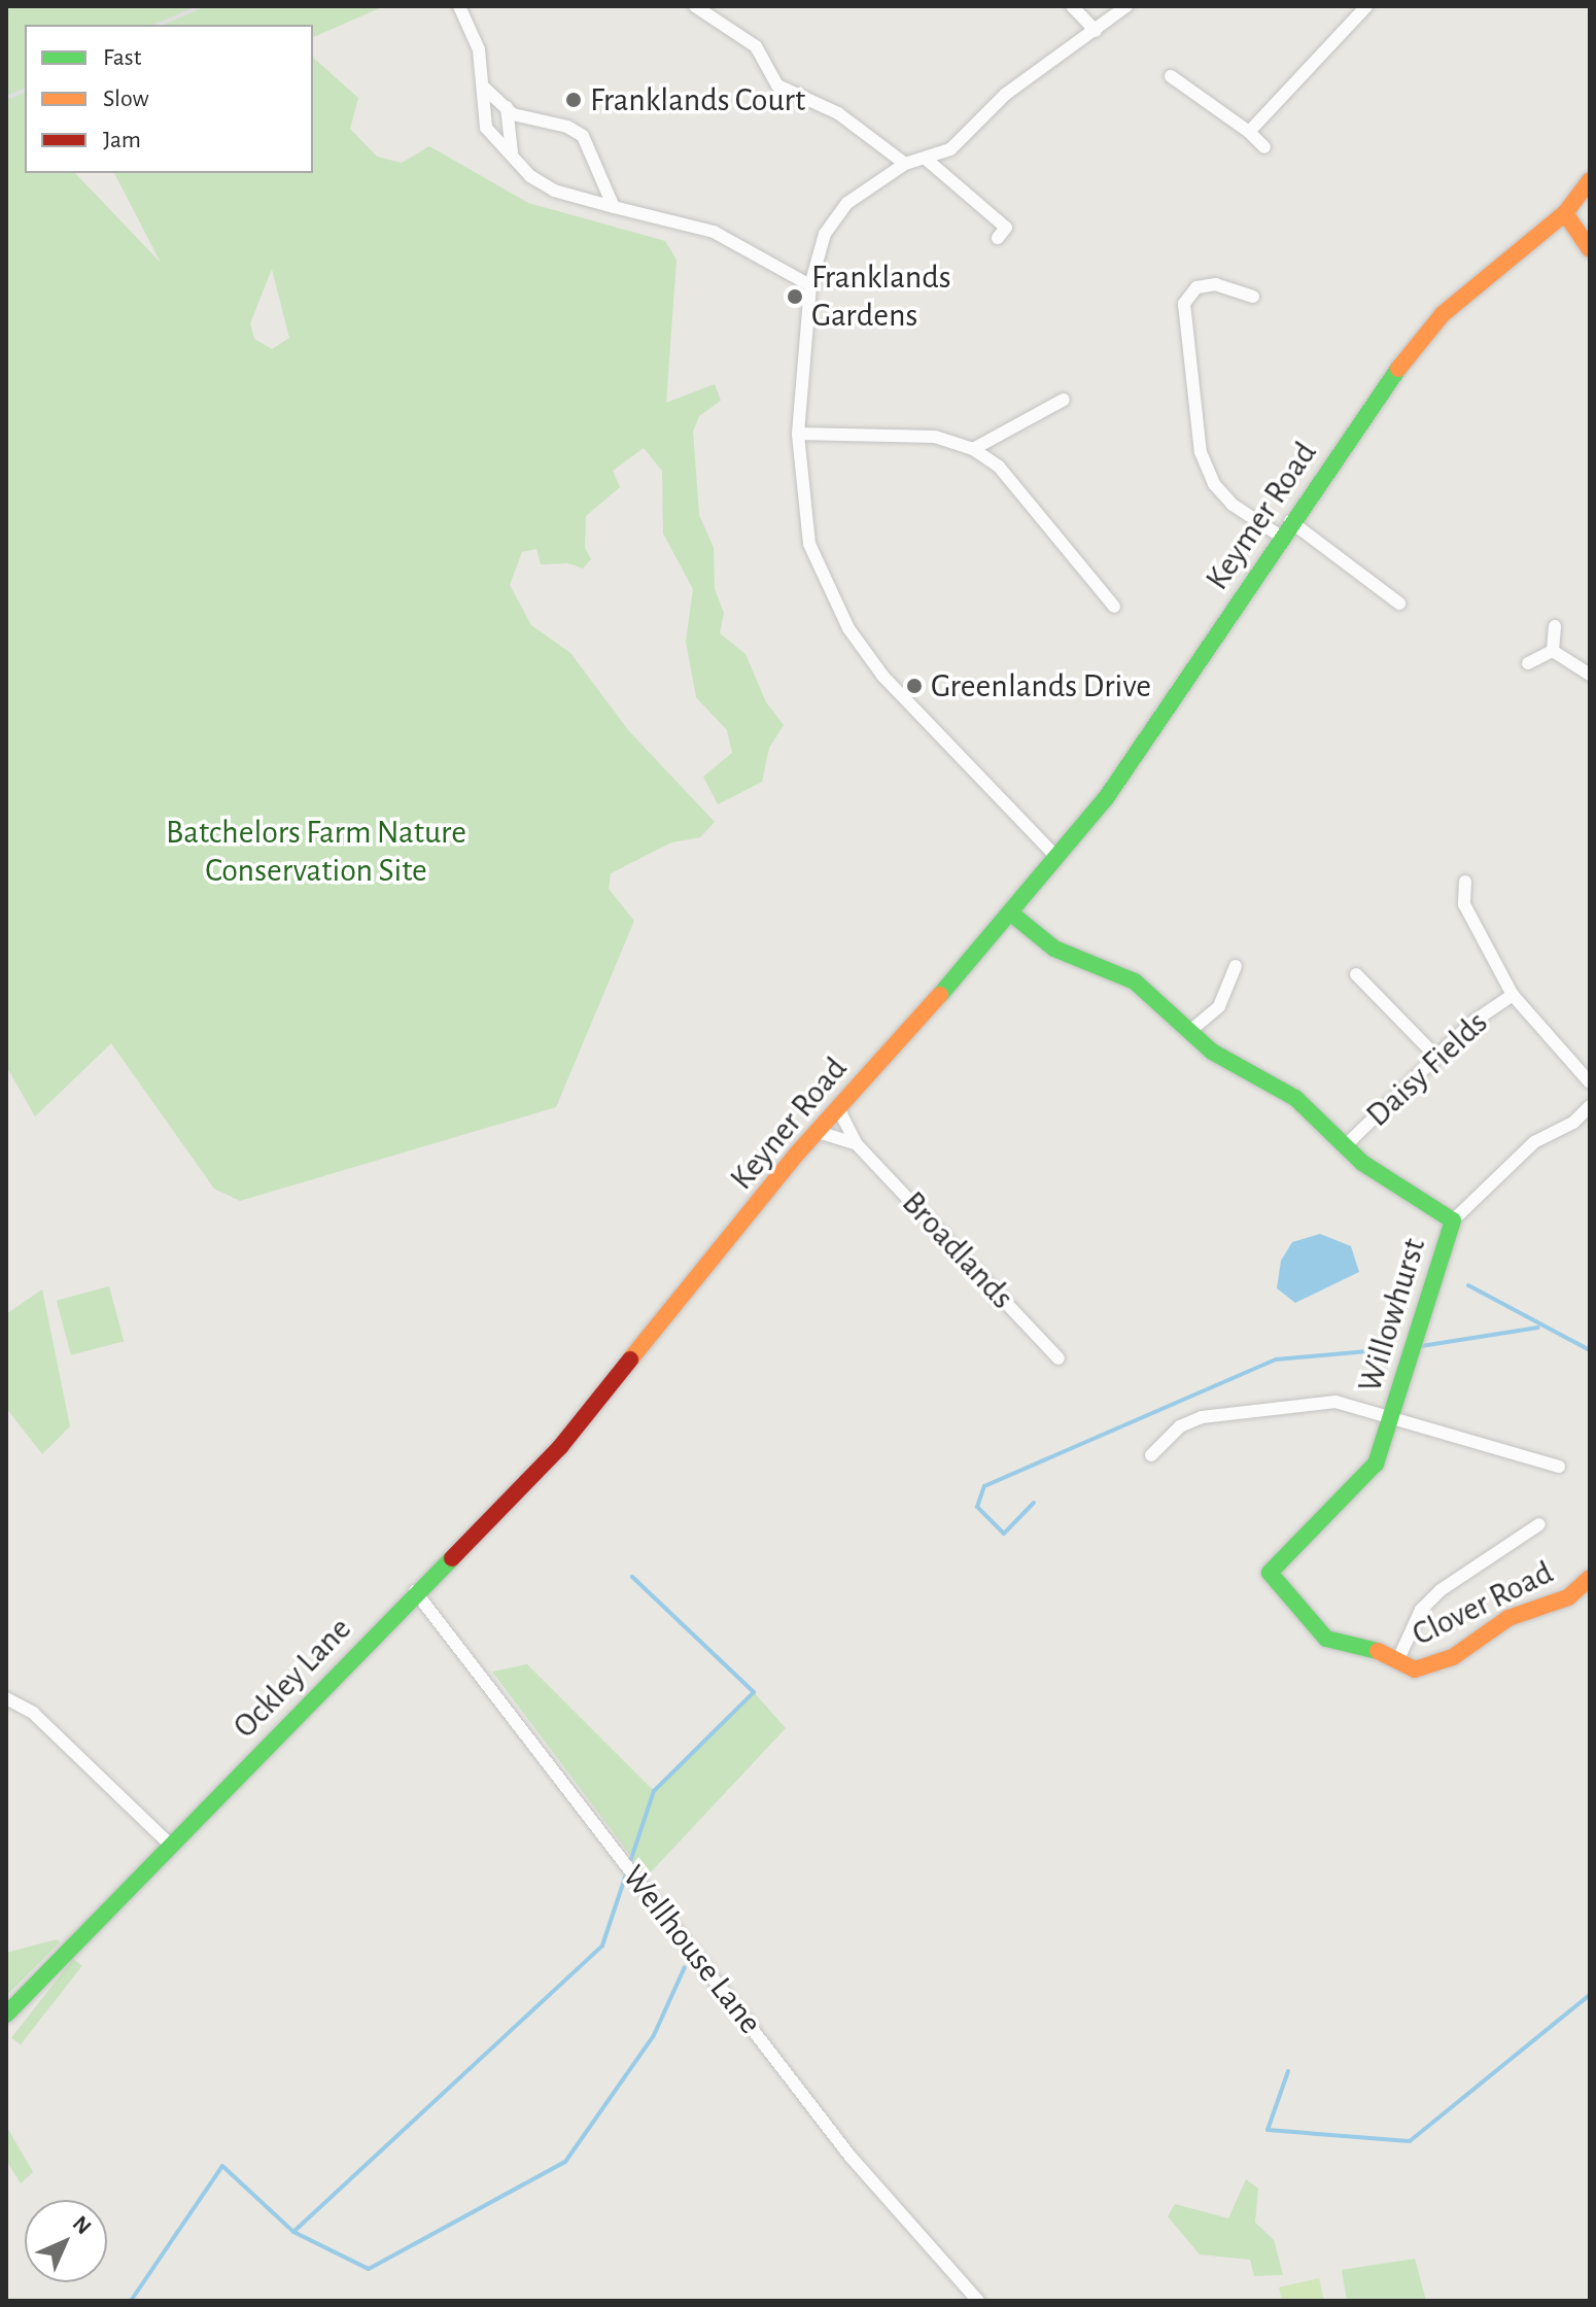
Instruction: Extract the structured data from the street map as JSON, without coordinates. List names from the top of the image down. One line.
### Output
{"streets":{"street":["Keymer Road","Daisy Fields","Keyner Road","Broadlands","Willowhurst","Clover Road","Ockley Lane","Wellhouse Lane"]},"crossings":[["Keymer Road","Keyner Road"],["Keymer Road","Willowhurst"],["Daisy Fields","Willowhurst"],["Keyner Road","Broadlands"],["Keyner Road","Willowhurst"],["Keyner Road","Ockley Lane"],["Willowhurst","Clover Road"],["Ockley Lane","Wellhouse Lane"]],"parks":["Batchelors Farm Nature Conservation Site"],"places":["Franklands Court","Franklands Gardens","Greenlands Drive"],"legend":["Fast","Slow","Jam"],"north":"top right"}
